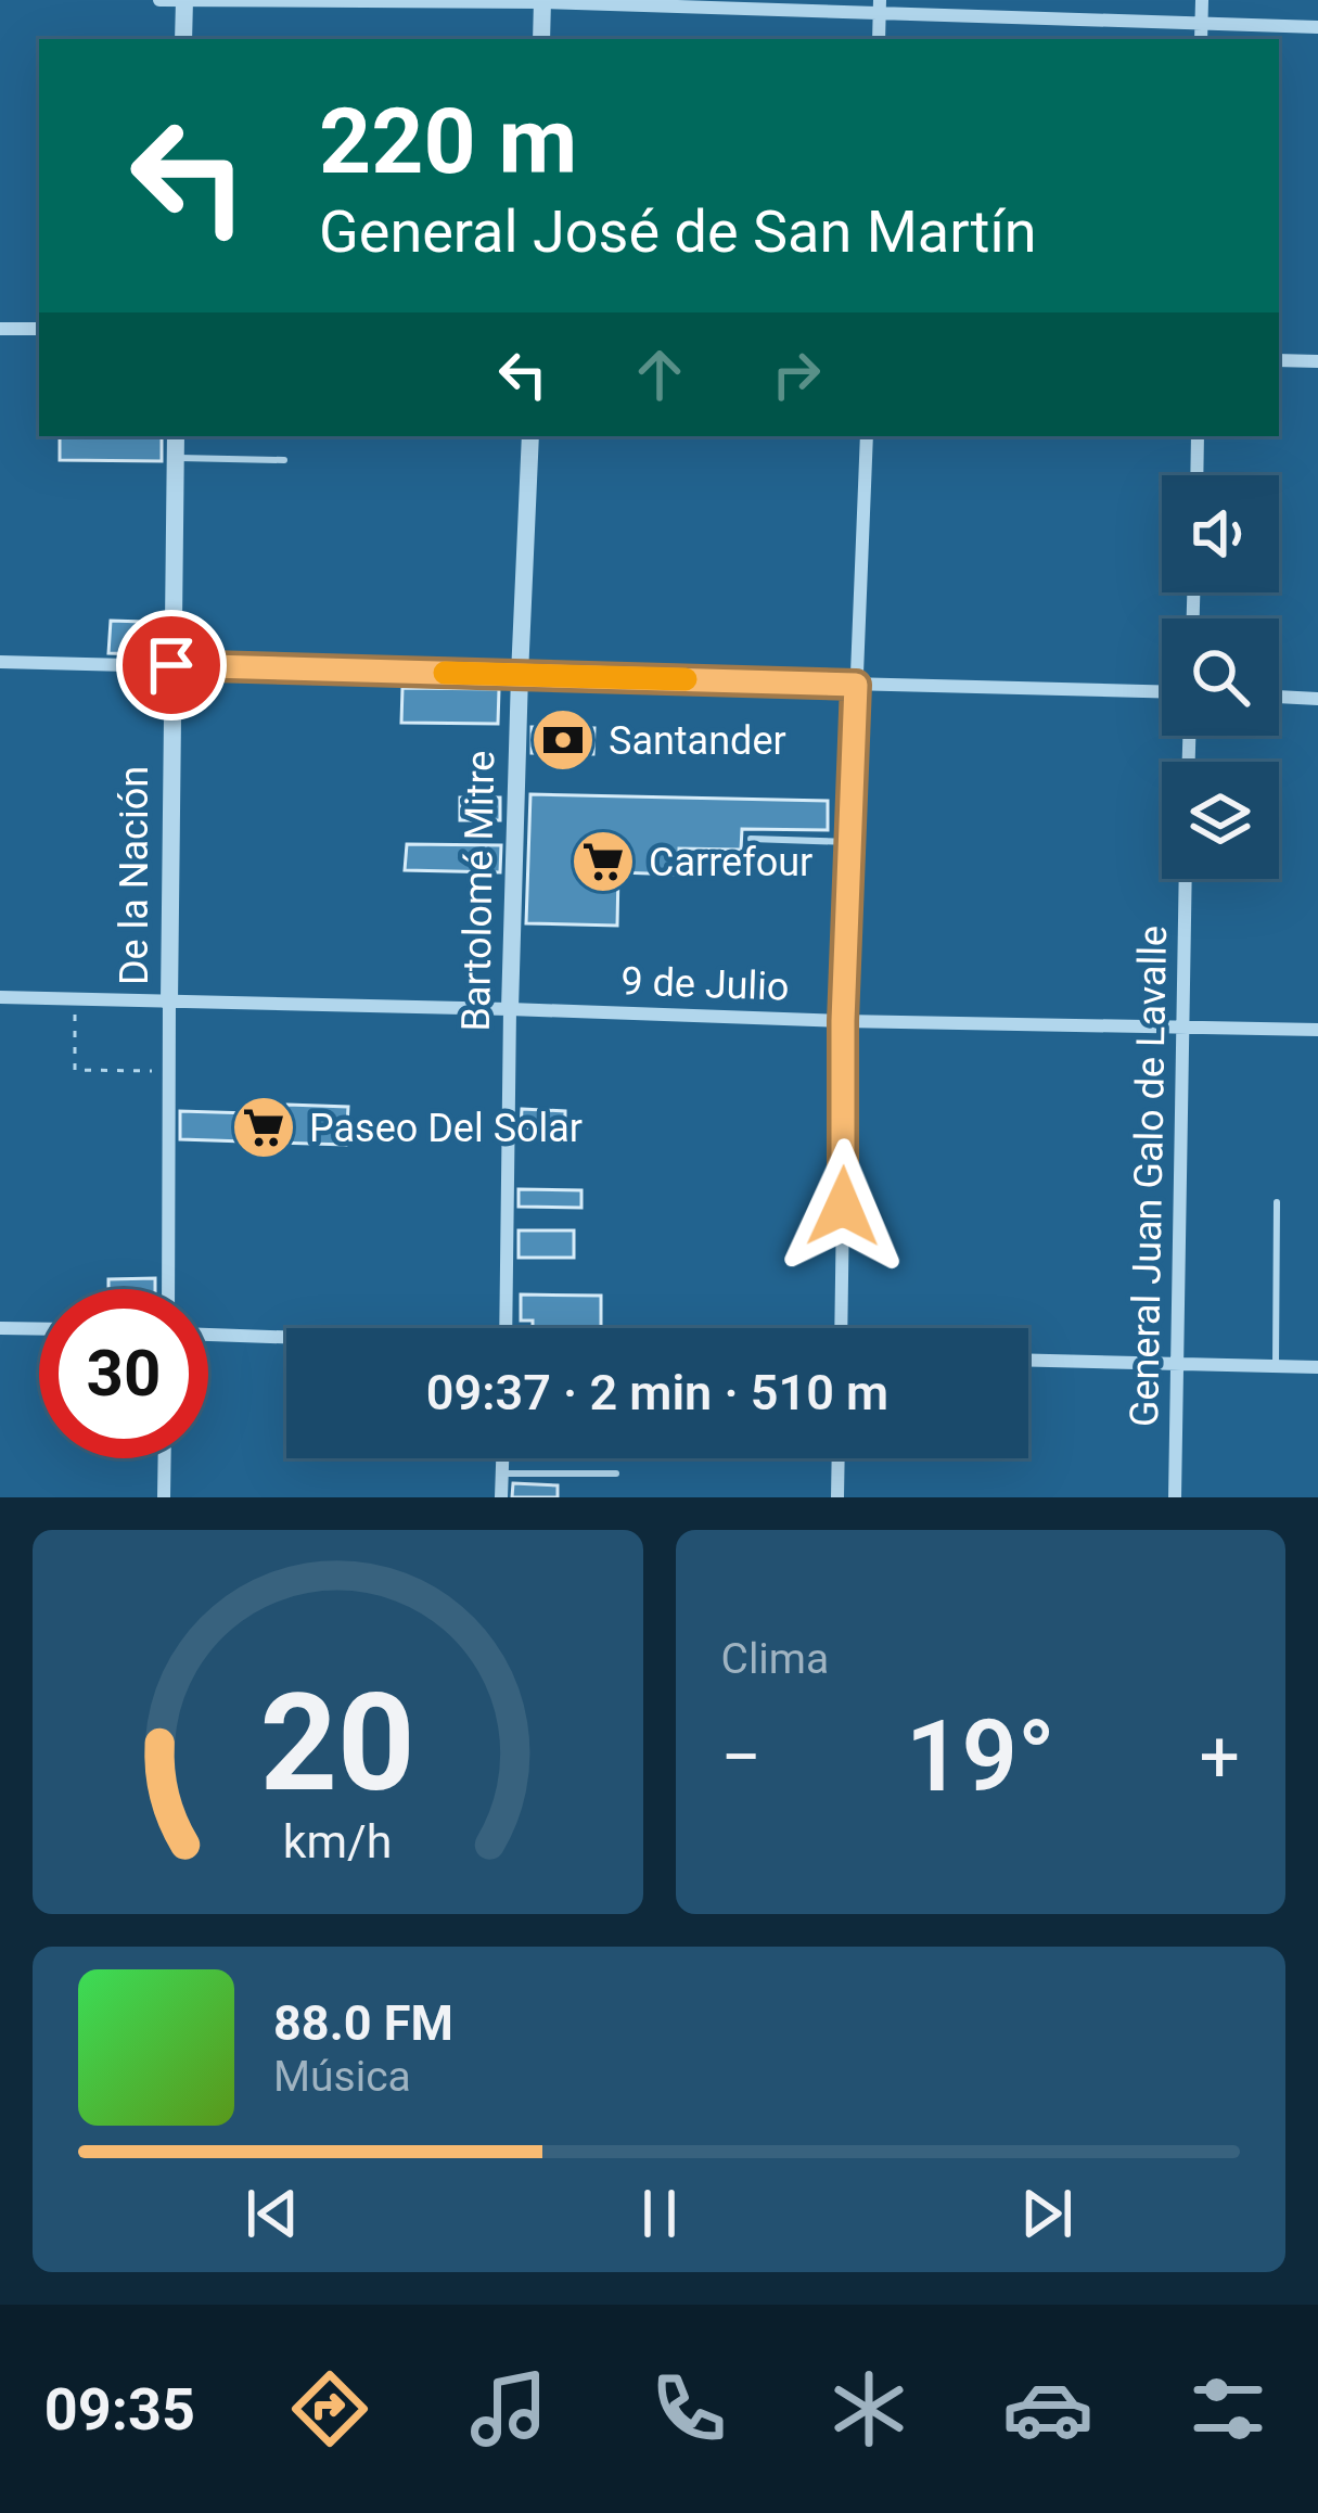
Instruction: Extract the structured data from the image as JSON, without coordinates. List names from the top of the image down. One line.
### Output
{"streets":{"street":["De la Nación","Bartolomé Mitre","9 de Julio","General Juan Galo de Lavalle"]},"crossings":[["De la Nación","9 de Julio"],["Bartolomé Mitre","9 de Julio"],["9 de Julio","General Juan Galo de Lavalle"]],"places":{"bank":["Santander"],"supermarket":["Carrefour","Paseo Del Solar"]},"page":{"turn":["220 m","General José de San Martín"],"limit":"30","trip":"09:37 · 2 min · 510 m","tile":"Clima","heat":["−","19°","+"],"song":["88.0 FM","Música"],"tabs":"09:35","gauge":["20","km/h"]}}
